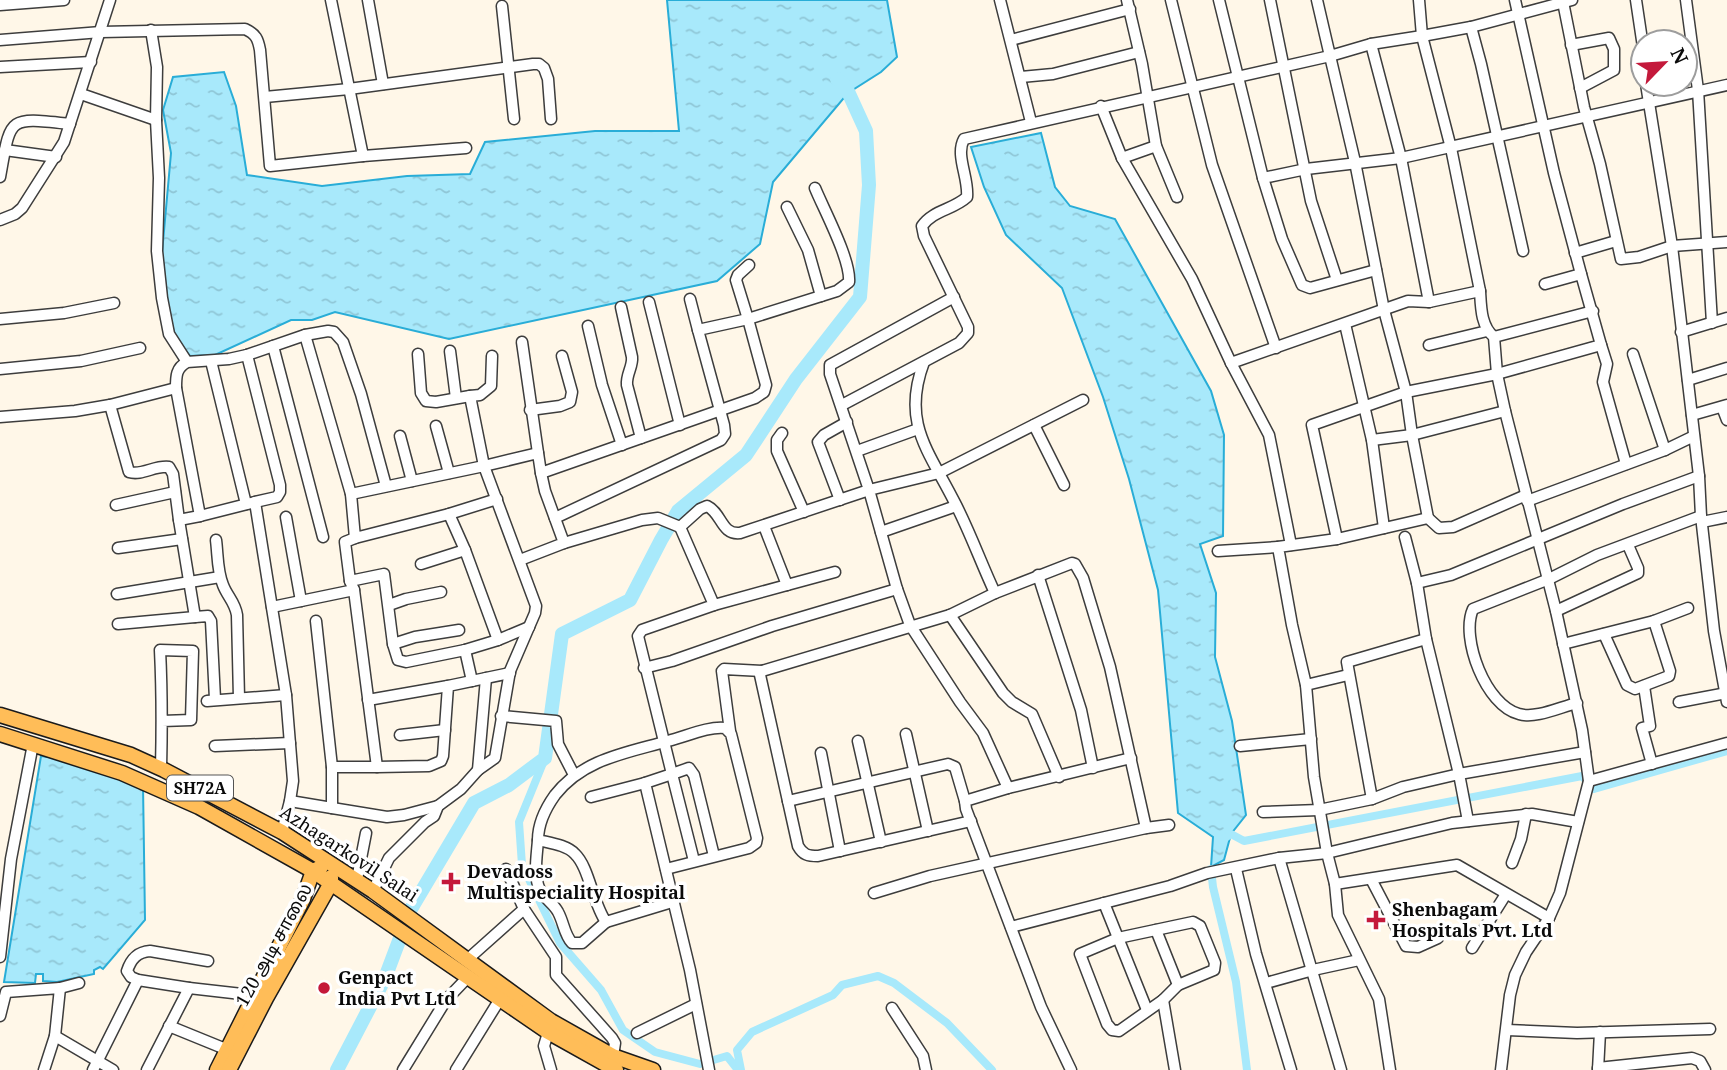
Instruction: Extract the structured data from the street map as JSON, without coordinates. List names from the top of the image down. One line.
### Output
{"streets":{"main road":["SH72A","Azhagarkovil Salai","120 அடி சாலை"]},"crossings":[["Azhagarkovil Salai","120 அடி சாலை"]],"places":{"health":["Devadoss Multispeciality Hospital","Shenbagam Hospitals Pvt. Ltd"],"other":["Genpact India Pvt Ltd"]},"north":"top right"}
